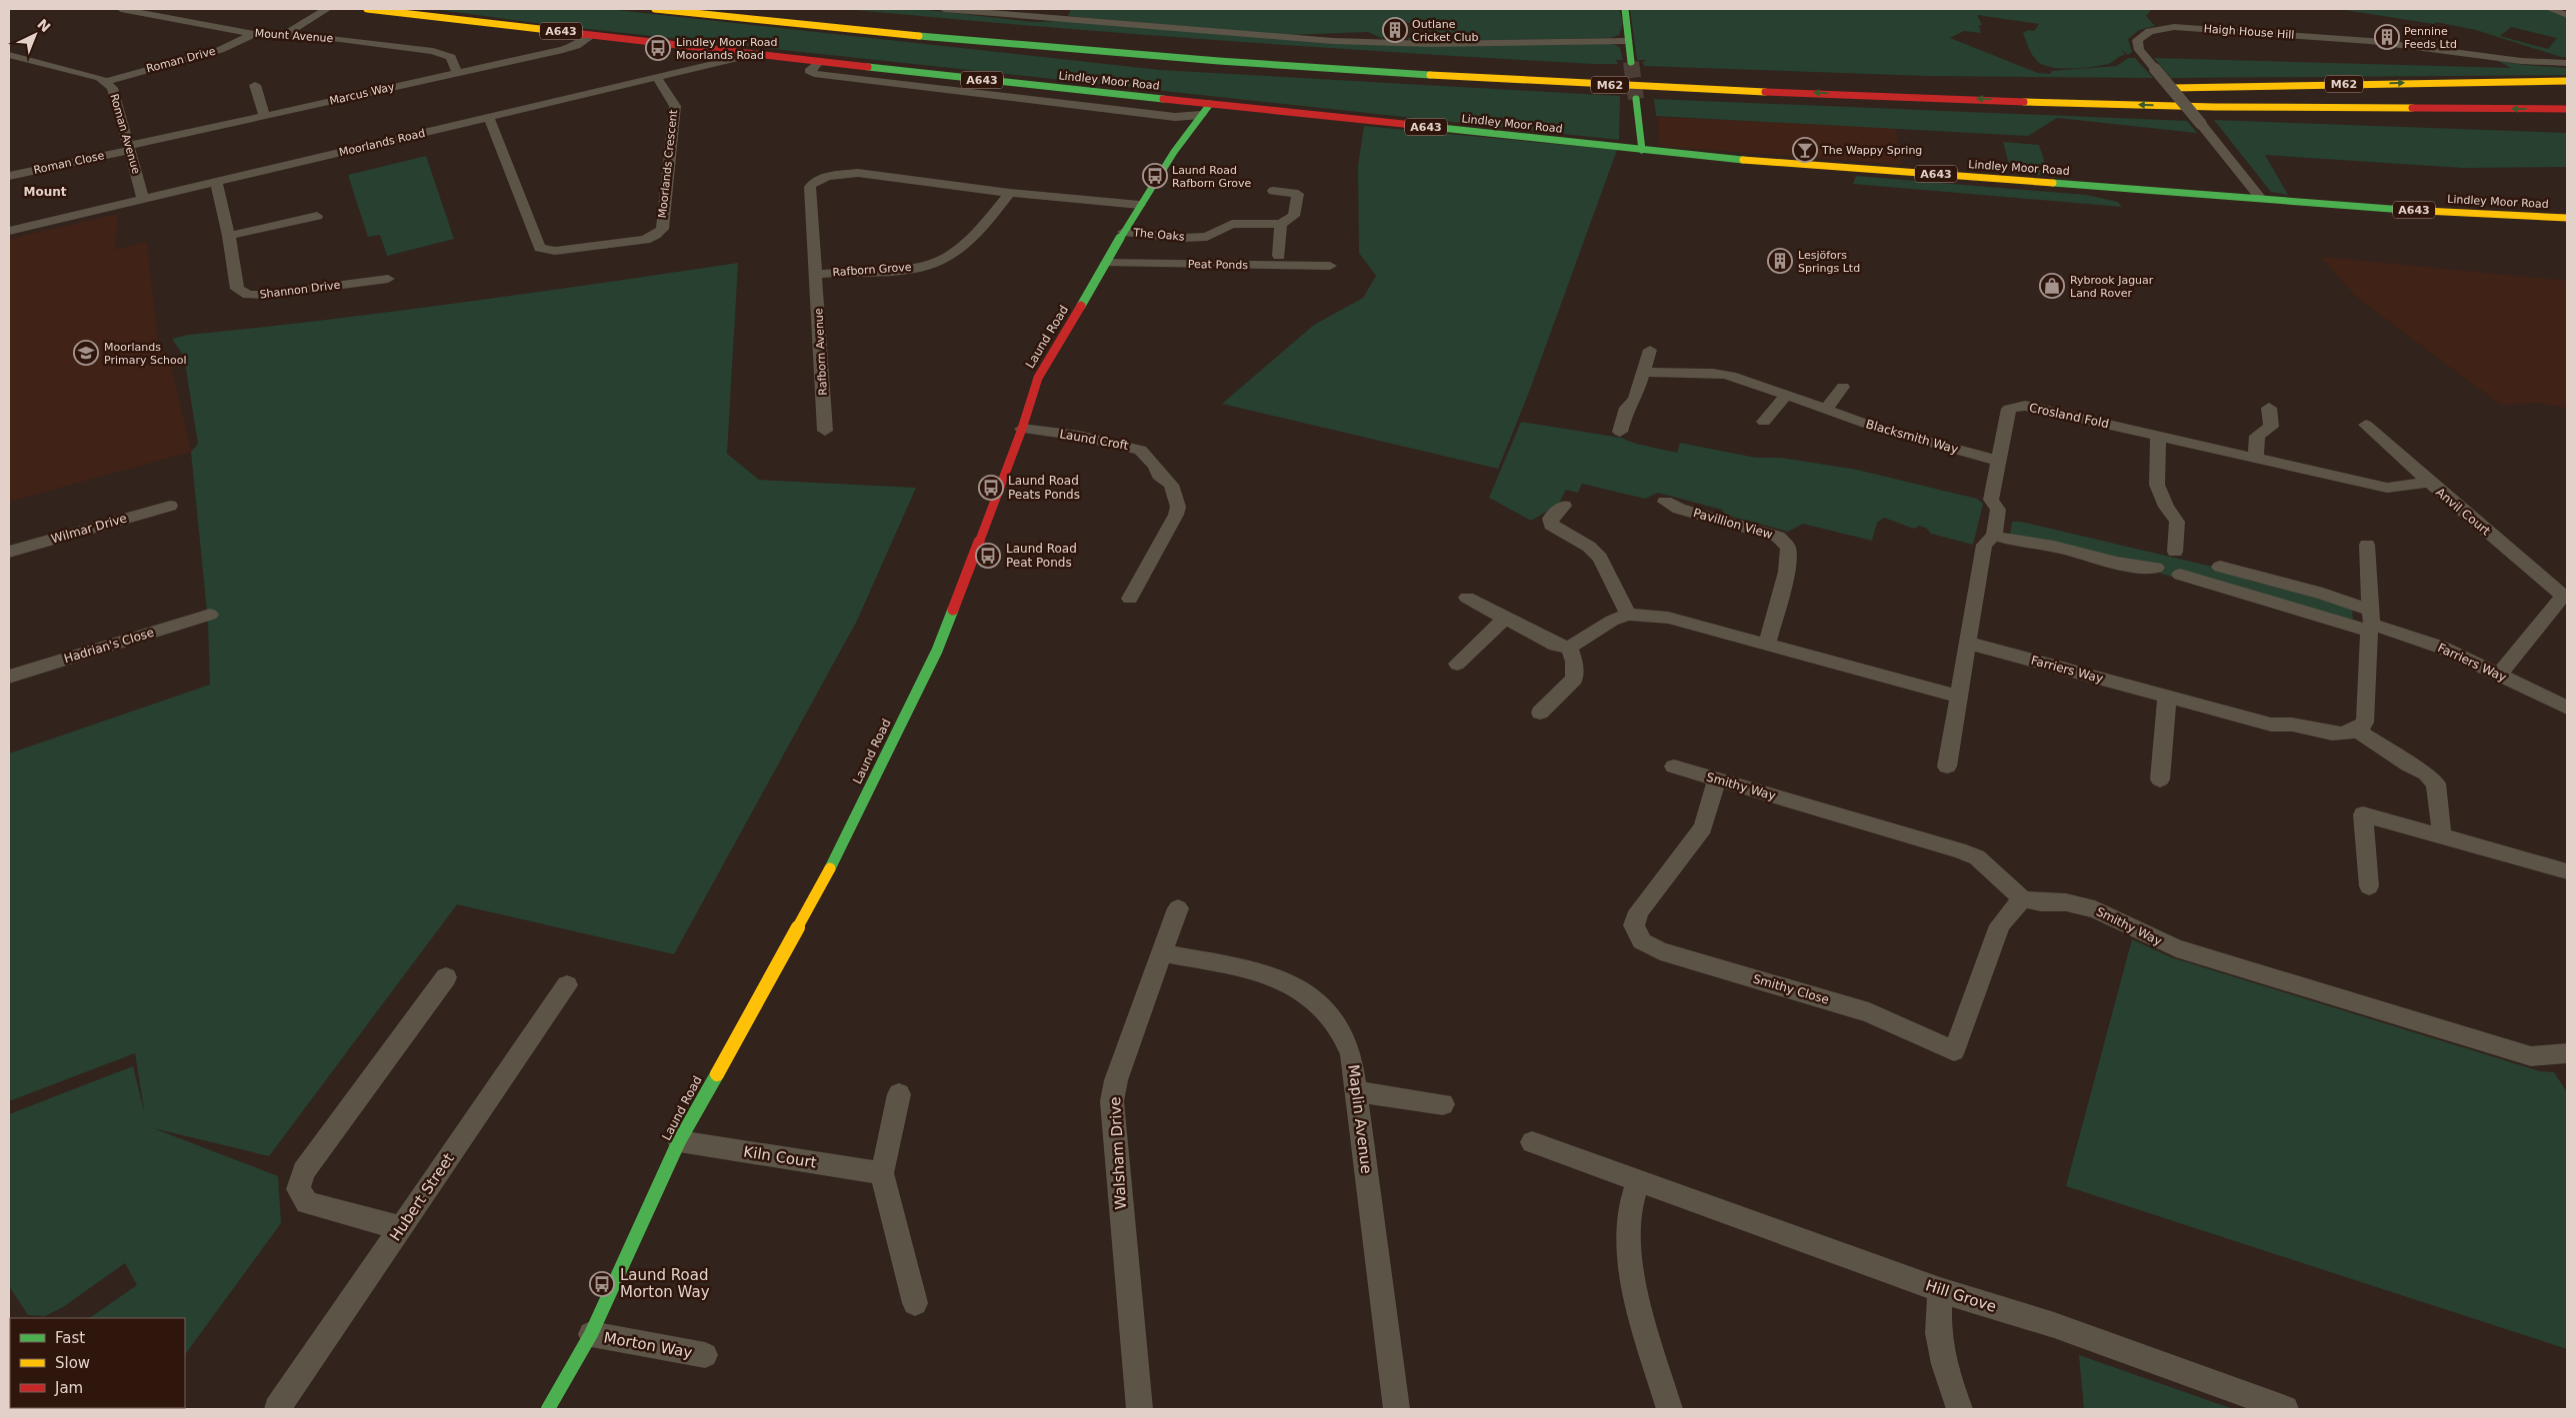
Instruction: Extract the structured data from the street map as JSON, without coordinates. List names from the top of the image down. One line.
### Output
{"streets":{"main road":["A643","Lindley Moor Road","M62","Laund Road"],"street":["Haigh House Hill","Mount Avenue","Roman Drive","Marcus Way","Roman Avenue","Moorlands Road","Roman Close","Moorlands Crescent","The Oaks","Peat Ponds","Rafborn Grove","Shannon Drive","Rafborn Avenue","Crosland Fold","Blacksmith Way","Laund Croft","Anvil Court","Pavillion View","Wilmar Drive","Hadrian's Close","Farriers Way","Smithy Way","Smithy Close","Maplin Avenue","Walsham Drive","Kiln Court","Hubert Street","Hill Grove","Morton Way"]},"crossings":[["Haigh House Hill","Lindley Moor Road"],["Mount Avenue","Roman Drive"],["Mount Avenue","Marcus Way"],["Roman Drive","Roman Avenue"],["Lindley Moor Road","Marcus Way"],["Lindley Moor Road","Moorlands Road"],["Lindley Moor Road","Laund Road"],["Marcus Way","Roman Avenue"],["Marcus Way","Roman Close"],["Roman Avenue","Moorlands Road"],["Roman Avenue","Roman Close"],["Moorlands Road","Moorlands Crescent"],["Moorlands Road","Shannon Drive"],["The Oaks","Laund Road"],["Peat Ponds","Laund Road"],["Rafborn Grove","Laund Road"],["Rafborn Grove","Rafborn Avenue"],["Laund Road","Laund Croft"],["Laund Road","Kiln Court"],["Laund Road","Morton Way"],["Crosland Fold","Blacksmith Way"],["Crosland Fold","Anvil Court"],["Crosland Fold","Farriers Way"],["Anvil Court","Farriers Way"],["Smithy Way","Smithy Close"],["Maplin Avenue","Walsham Drive"]],"districts":["Mount"],"places":{"building":["Outlane Cricket Club","Pennine Feeds Ltd","Lesjöfors Springs Ltd"],"bus stop":["Lindley Moor Road Moorlands Road","Laund Road Rafborn Grove","Laund Road Peats Ponds","Laund Road Peat Ponds","Laund Road Morton Way"],"bar":["The Wappy Spring"],"shop":["Rybrook Jaguar Land Rover"],"school or university":["Moorlands Primary School"]},"legend":["Fast","Slow","Jam"],"north":"top right"}
